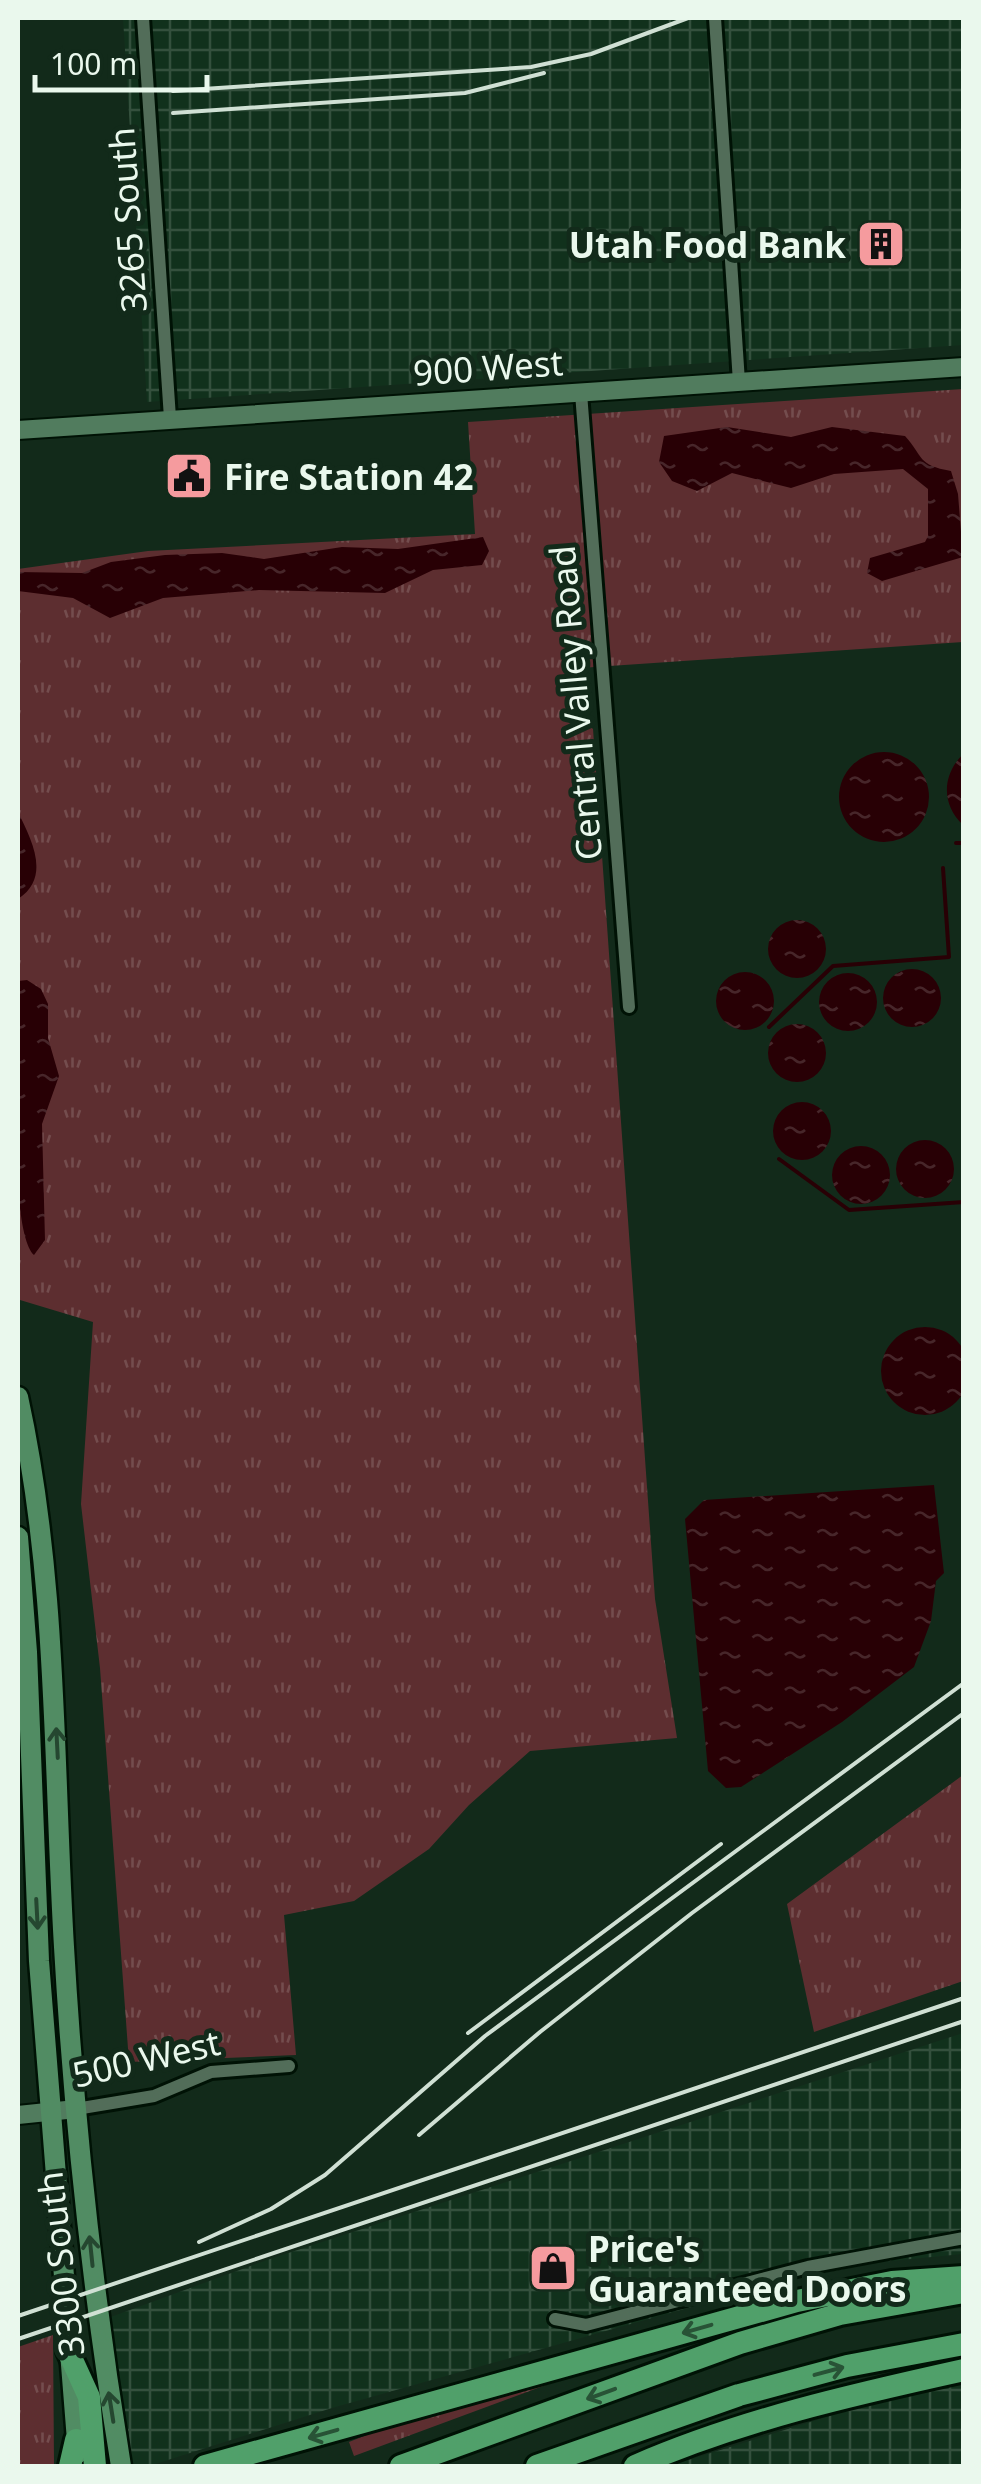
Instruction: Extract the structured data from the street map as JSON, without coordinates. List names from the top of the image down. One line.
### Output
{"streets":{"main road":["900 West","500 West","3300 South"],"street":["3265 South","Central Valley Road"]},"crossings":[["3265 South","900 West"],["900 West","Central Valley Road"],["500 West","3300 South"]],"places":{"building":["Utah Food Bank"],"public building":["Fire Station 42"],"shop":["Price's Guaranteed Doors"]},"scale_bar":"100 m"}
